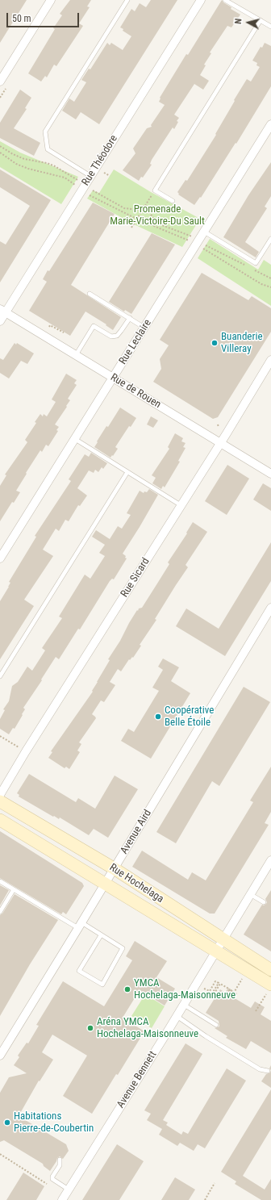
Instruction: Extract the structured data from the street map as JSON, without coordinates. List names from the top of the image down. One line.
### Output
{"streets":{"main road":["Rue Hochelaga"],"street":["Rue Théodore","Rue Leclaire","Rue de Rouen","Rue Sicard","Avenue Aird","Avenue Bennett"]},"crossings":[["Rue Théodore","Rue de Rouen"],["Rue Leclaire","Rue de Rouen"],["Rue de Rouen","Rue Sicard"],["Avenue Aird","Rue Hochelaga"],["Rue Hochelaga","Avenue Bennett"]],"parks":["Promenade Marie-Victoire-Du Sault"],"places":["Buanderie Villeray","Coopérative Belle Étoile","YMCA Hochelaga-Maisonneuve","Aréna YMCA Hochelaga-Maisonneuve","Habitations Pierre-de-Coubertin"],"scale_bar":"50 m","north":"left"}
